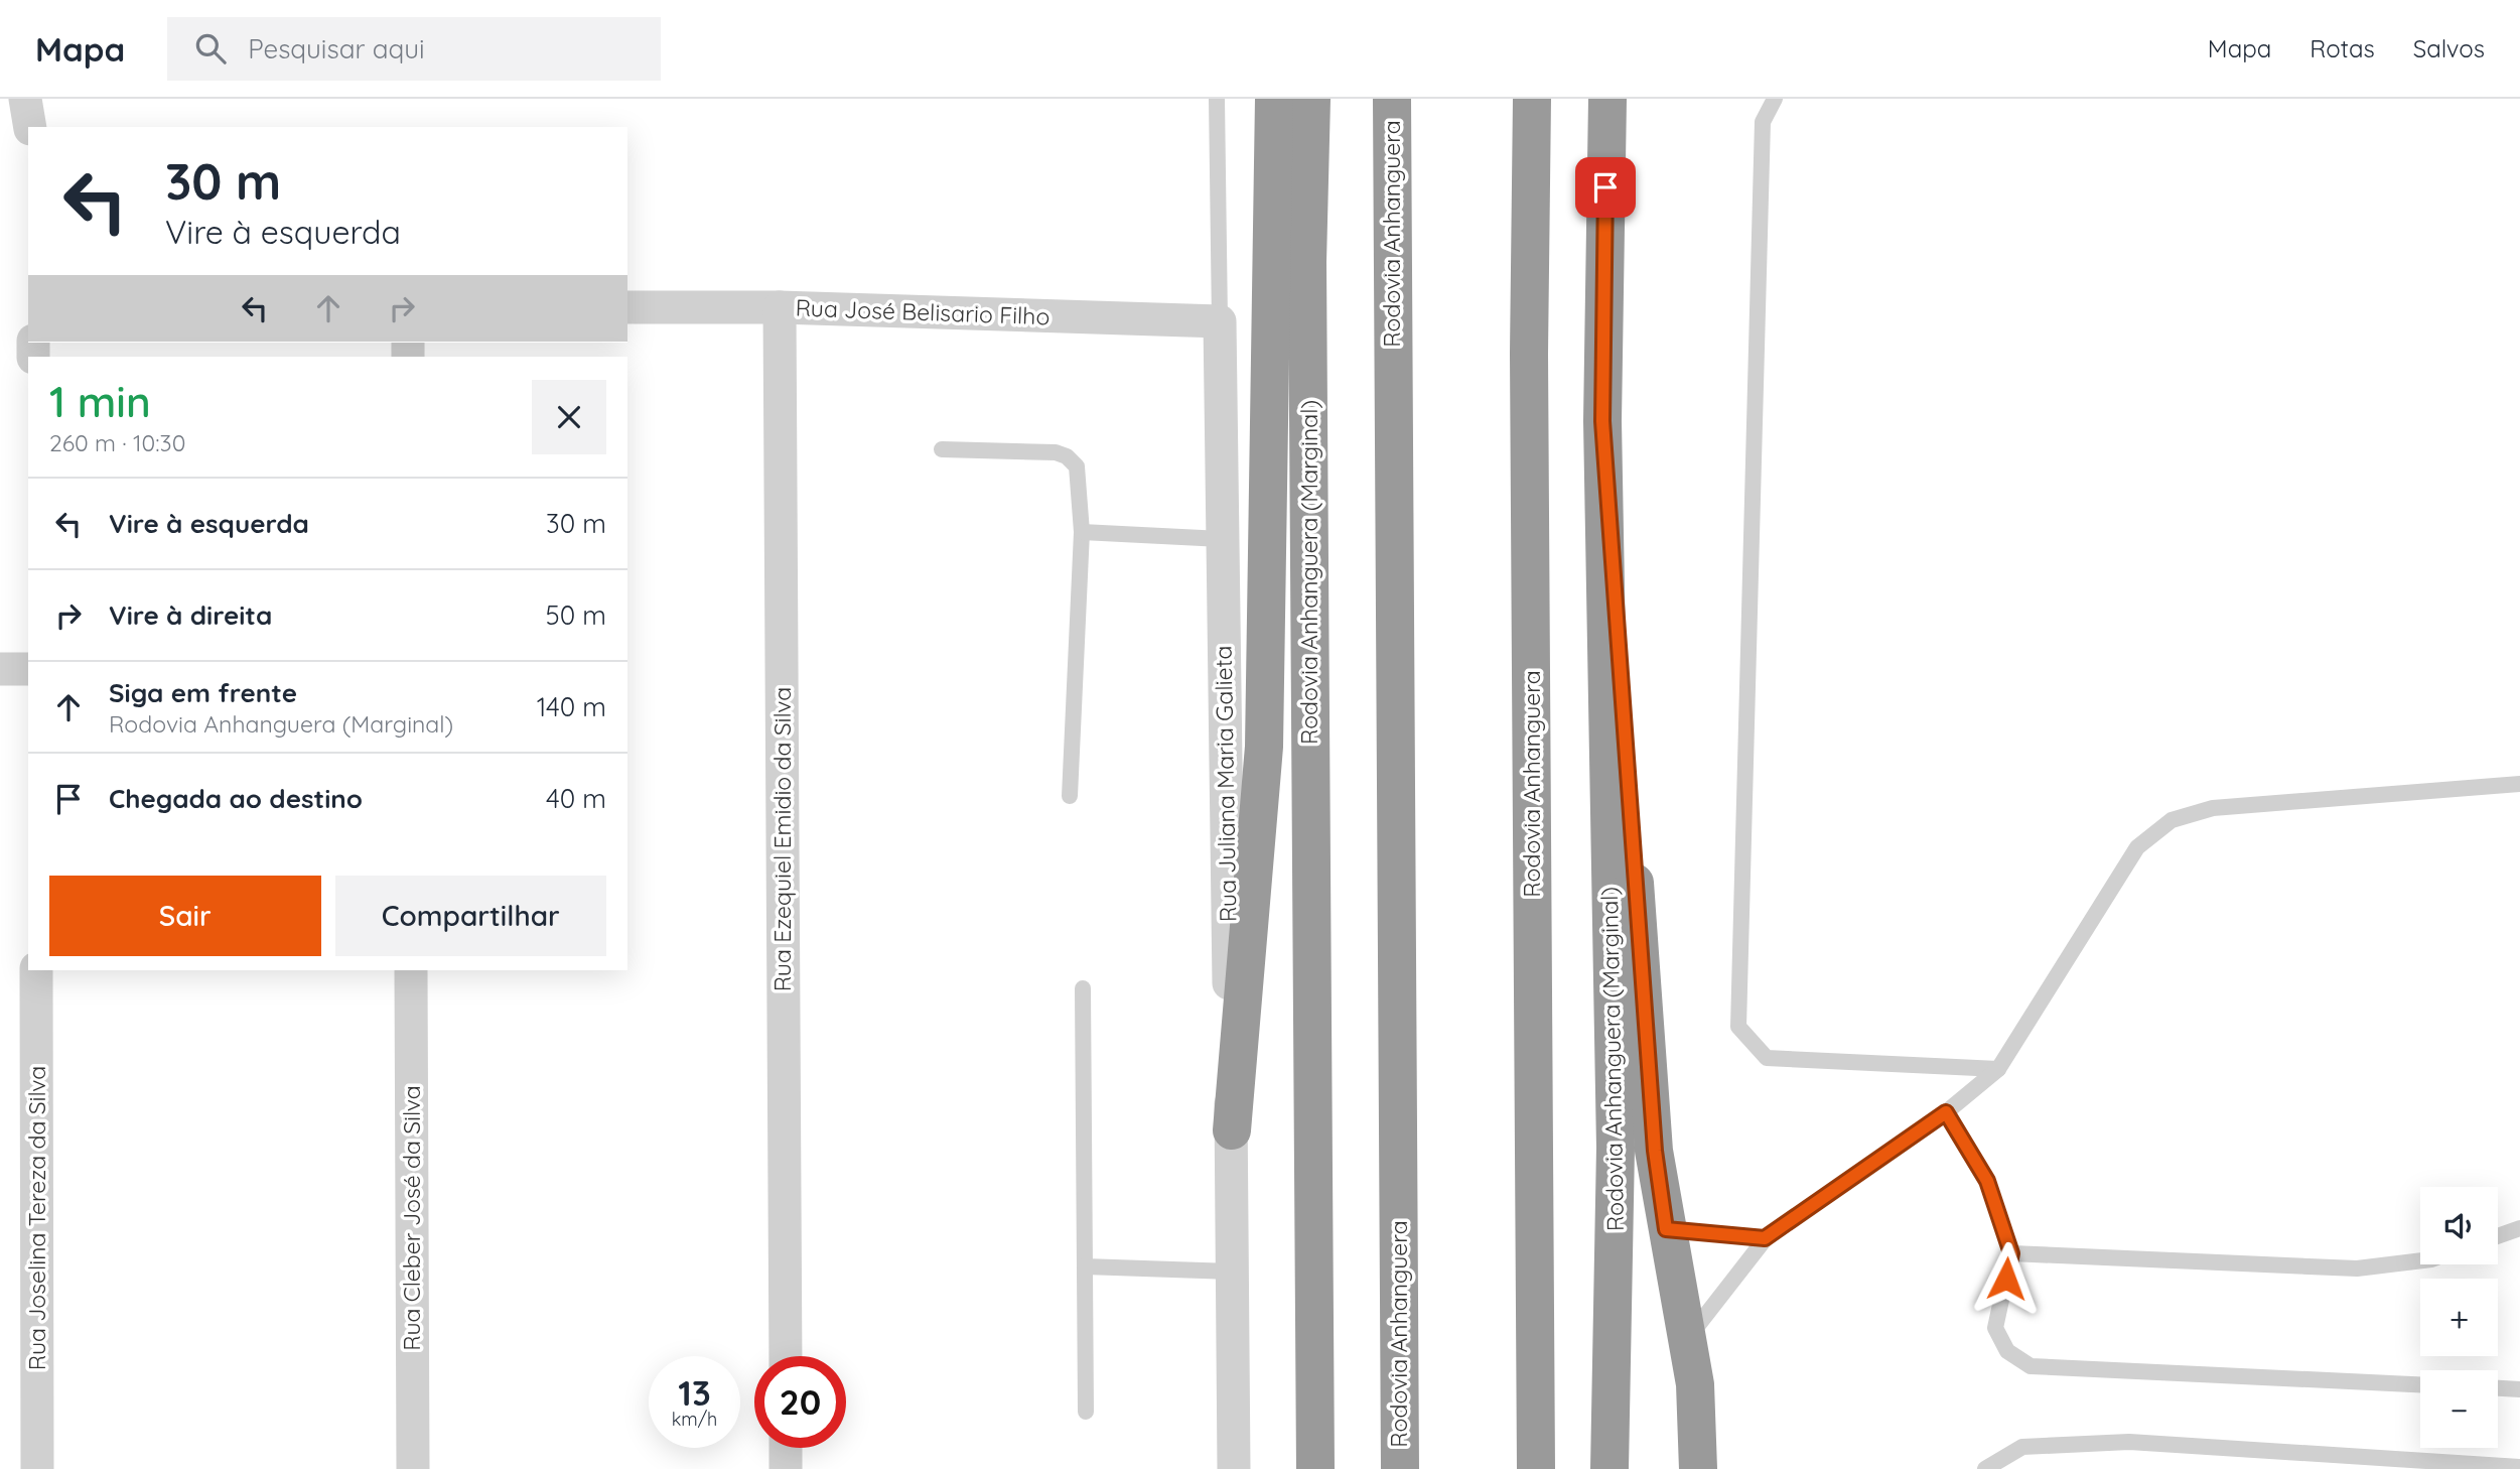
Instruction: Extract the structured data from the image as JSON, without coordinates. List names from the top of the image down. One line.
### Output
{"streets":{"highway":["Rodovia Anhanguera","Rodovia Anhanguera (Marginal)"],"street":["Rua José Belisario Filho","Rua Juliana Maria Galieta","Rua Ezequiel Emidio da Silva","Rua Joselina Tereza da Silva","Rua Cleber José da Silva"]},"crossings":[["Rua José Belisario Filho","Rua Juliana Maria Galieta"],["Rua José Belisario Filho","Rua Ezequiel Emidio da Silva"]],"page":{"header":"Mapa","search":"Pesquisar aqui","nav":["Mapa","Rotas","Salvos"],"turn":["30 m","Vire à esquerda"],"heading":["1 min","260 m · 10:30"],"list":[{"name":"Vire à esquerda","value":"30 m"},{"name":"Vire à direita","value":"50 m"},{"name":"Siga em frente","note":"Rodovia Anhanguera (Marginal)","value":"140 m"},{"name":"Chegada ao destino","value":"40 m"}],"buttons":["Sair","Compartilhar"],"map_buttons":["+","−"],"speed":"13 km/h","limit":"20"}}
